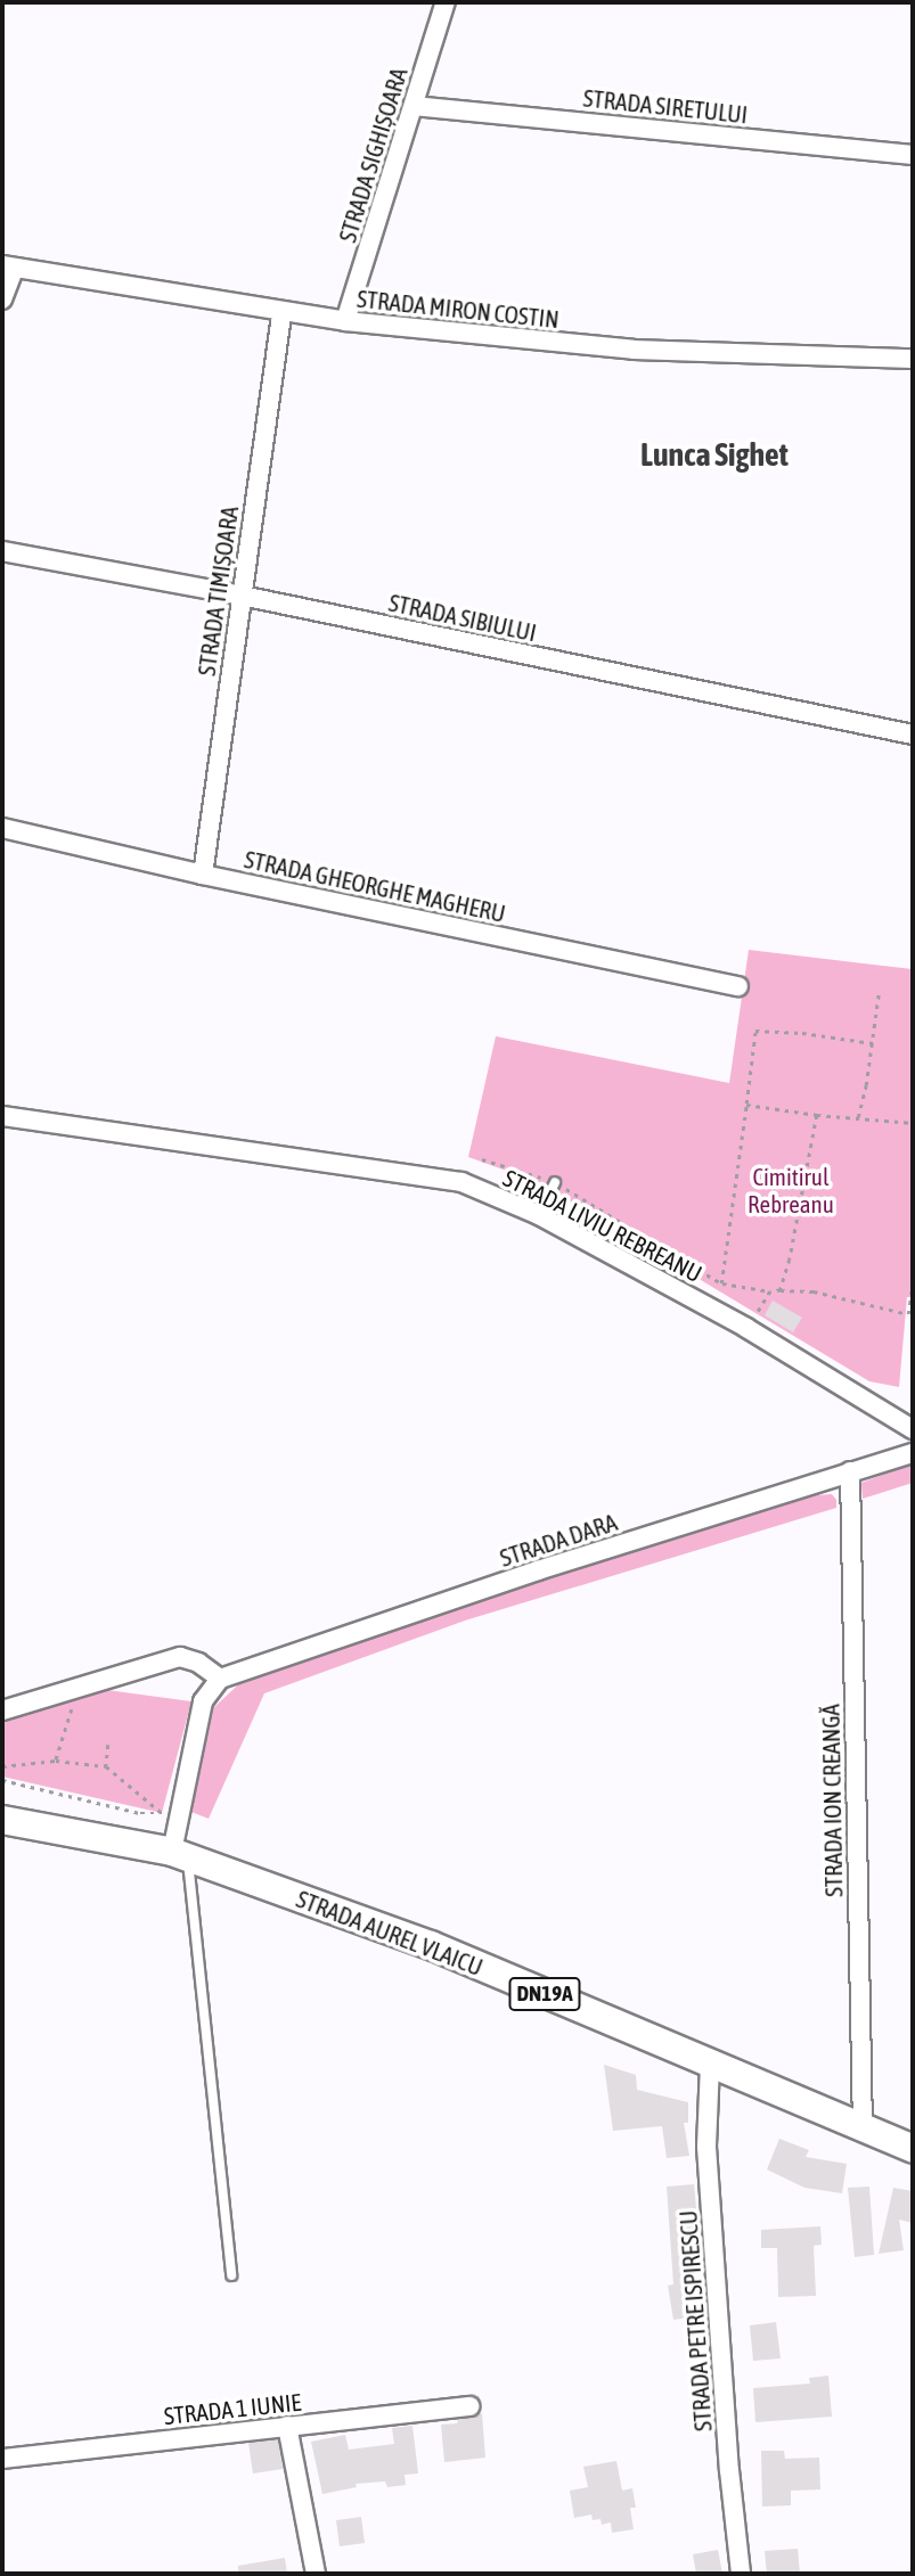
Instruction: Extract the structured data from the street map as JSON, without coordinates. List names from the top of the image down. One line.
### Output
{"streets":{"main road":["STRADA AUREL VLAICU","DN19A"],"street":["STRADA SIRETULUI","STRADA SIGHIȘOARA","STRADA MIRON COSTIN","STRADA TIMIȘOARA","STRADA SIBIULUI","STRADA GHEORGHE MAGHERU","STRADA LIVIU REBREANU","STRADA DARA","STRADA ION CREANGĂ","STRADA PETRE ISPIRESCU","STRADA 1 IUNIE"]},"crossings":[["STRADA SIRETULUI","STRADA SIGHIȘOARA"],["STRADA SIGHIȘOARA","STRADA MIRON COSTIN"],["STRADA MIRON COSTIN","STRADA TIMIȘOARA"],["STRADA TIMIȘOARA","STRADA SIBIULUI"],["STRADA TIMIȘOARA","STRADA GHEORGHE MAGHERU"],["STRADA DARA","STRADA ION CREANGĂ"],["STRADA ION CREANGĂ","STRADA AUREL VLAICU"],["STRADA AUREL VLAICU","DN19A"],["STRADA AUREL VLAICU","STRADA PETRE ISPIRESCU"]],"districts":["Lunca Sighet"],"parks":["Cimitirul Rebreanu"]}
